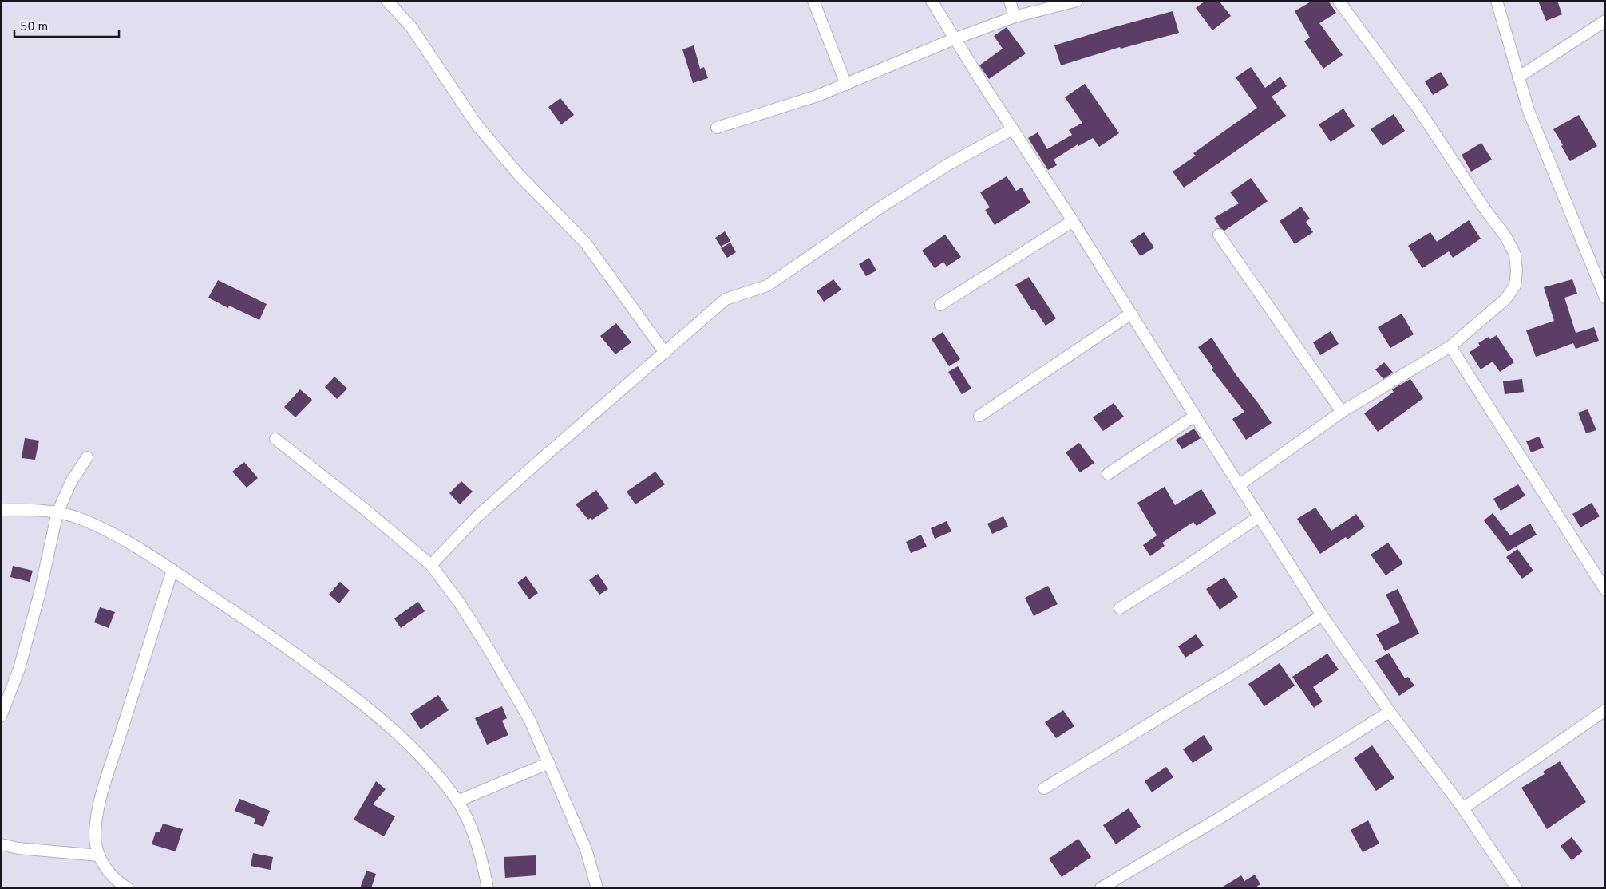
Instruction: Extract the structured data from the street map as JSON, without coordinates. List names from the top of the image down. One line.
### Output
{"scale_bar":"50 m"}
